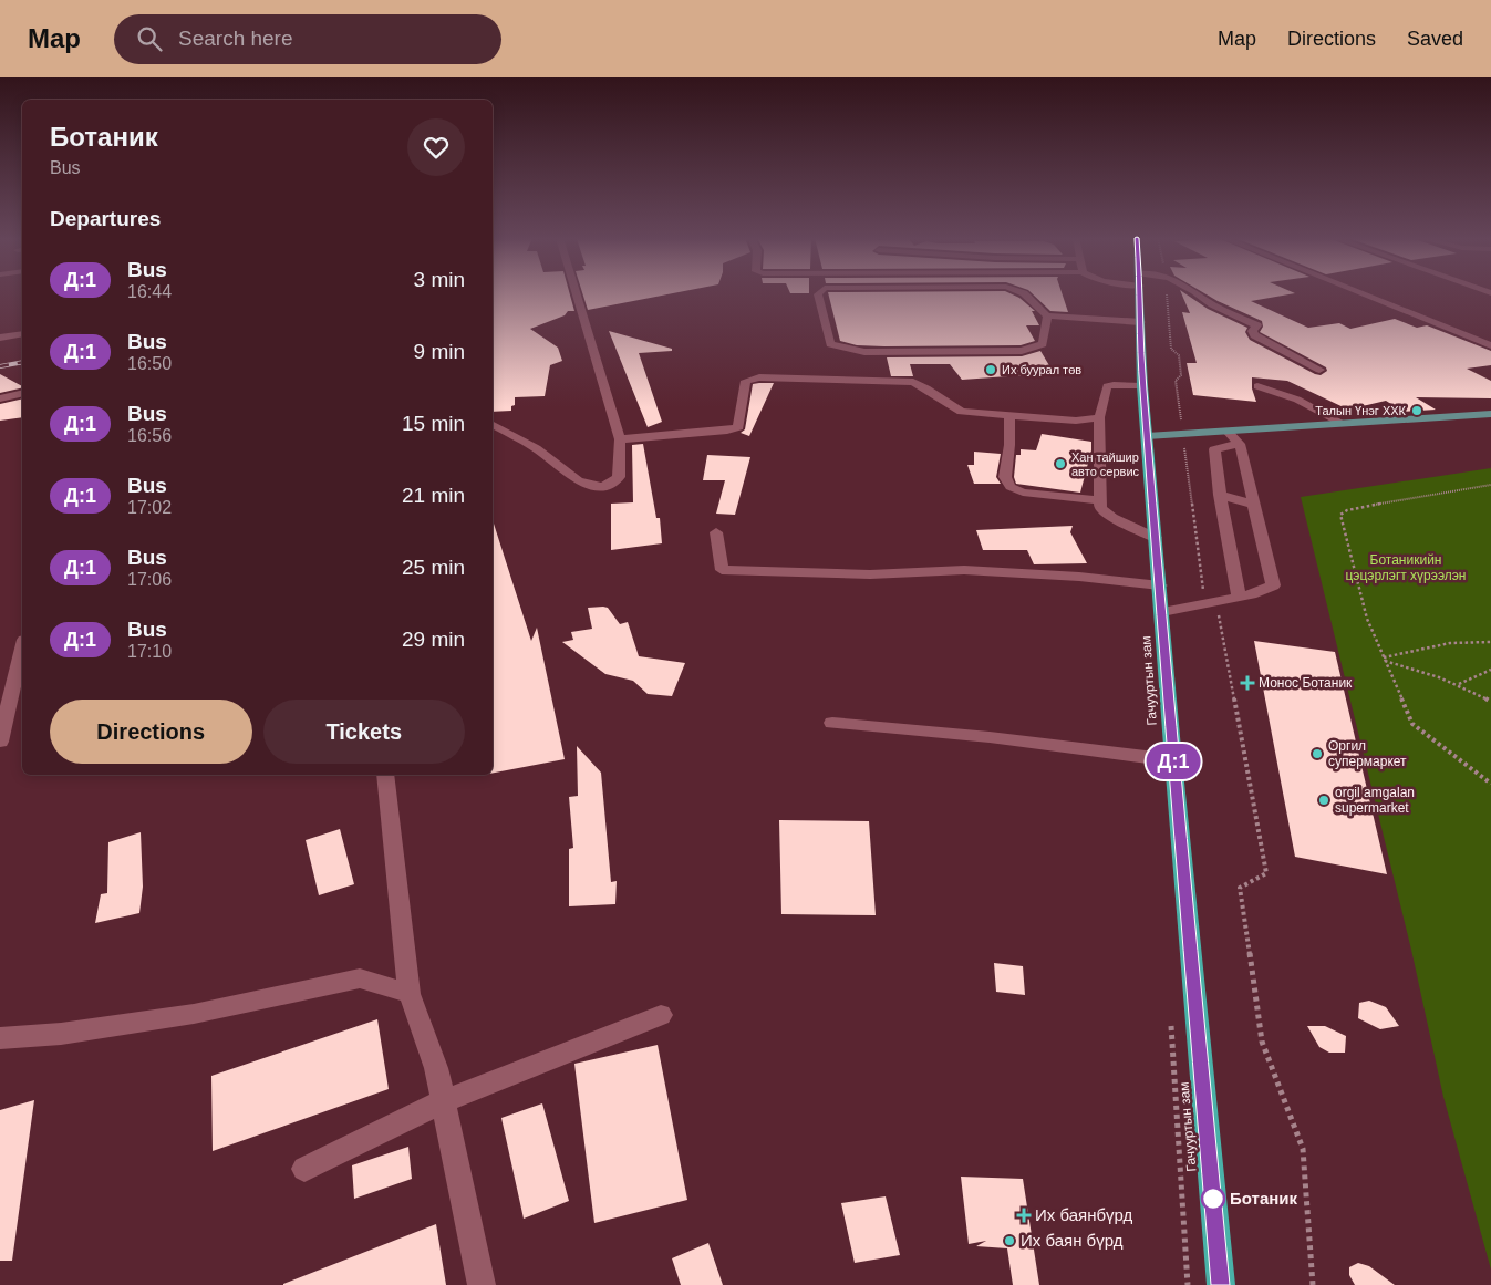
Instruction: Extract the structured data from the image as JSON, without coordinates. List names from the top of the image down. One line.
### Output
{"streets":{"highway":["Гачууртын зам"]},"parks":["Ботаникийн цэцэрлэгт хүрээлэн"],"places":{"other":["Их буурал төв","Талын Үнэг ХХК","Хан тайшир авто сервис","Оргил супермаркет","orgil amgalan supermarket","Ботаник","Их баян бүрд"],"health":["Монос Ботаник","Их баянбүрд"]},"lines":["bus line Д:1"],"page":{"header":"Map","search":"Search here","nav":["Map","Directions","Saved"],"on_map":"Д:1","heading":[["Ботаник","Bus"],"Departures"],"list":[{"mark":"Д:1","name":"Bus","note":"16:44","value":"3 min"},{"mark":"Д:1","name":"Bus","note":"16:50","value":"9 min"},{"mark":"Д:1","name":"Bus","note":"16:56","value":"15 min"},{"mark":"Д:1","name":"Bus","note":"17:02","value":"21 min"},{"mark":"Д:1","name":"Bus","note":"17:06","value":"25 min"},{"mark":"Д:1","name":"Bus","note":"17:10","value":"29 min"}],"buttons":["Directions","Tickets"]}}
